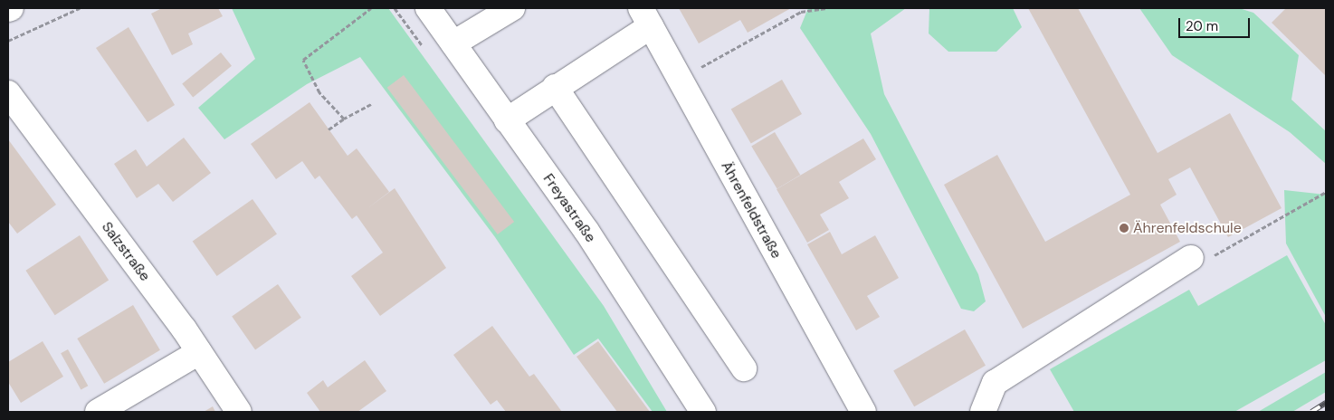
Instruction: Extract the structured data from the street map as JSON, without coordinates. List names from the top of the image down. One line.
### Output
{"streets":{"street":["Freyastraße","Ährenfeldstraße","Salzstraße"]},"places":["Ährenfeldschule"],"scale_bar":"20 m"}
